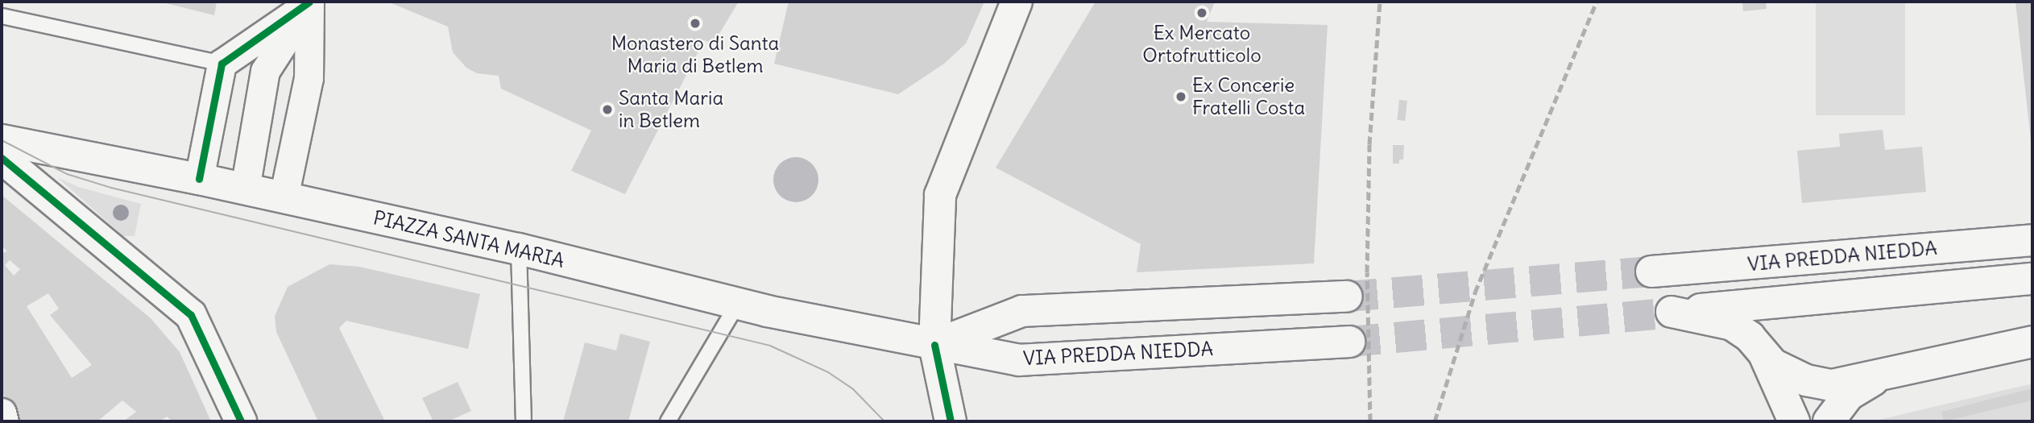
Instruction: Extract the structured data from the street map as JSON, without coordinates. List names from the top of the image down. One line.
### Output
{"streets":{"main road":["PIAZZA SANTA MARIA","VIA PREDDA NIEDDA"]},"crossings":[["PIAZZA SANTA MARIA","VIA PREDDA NIEDDA"]],"places":["Ex Mercato Ortofrutticolo","Monastero di Santa Maria di Betlem","Ex Concerie Fratelli Costa","Santa Maria in Betlem"]}
